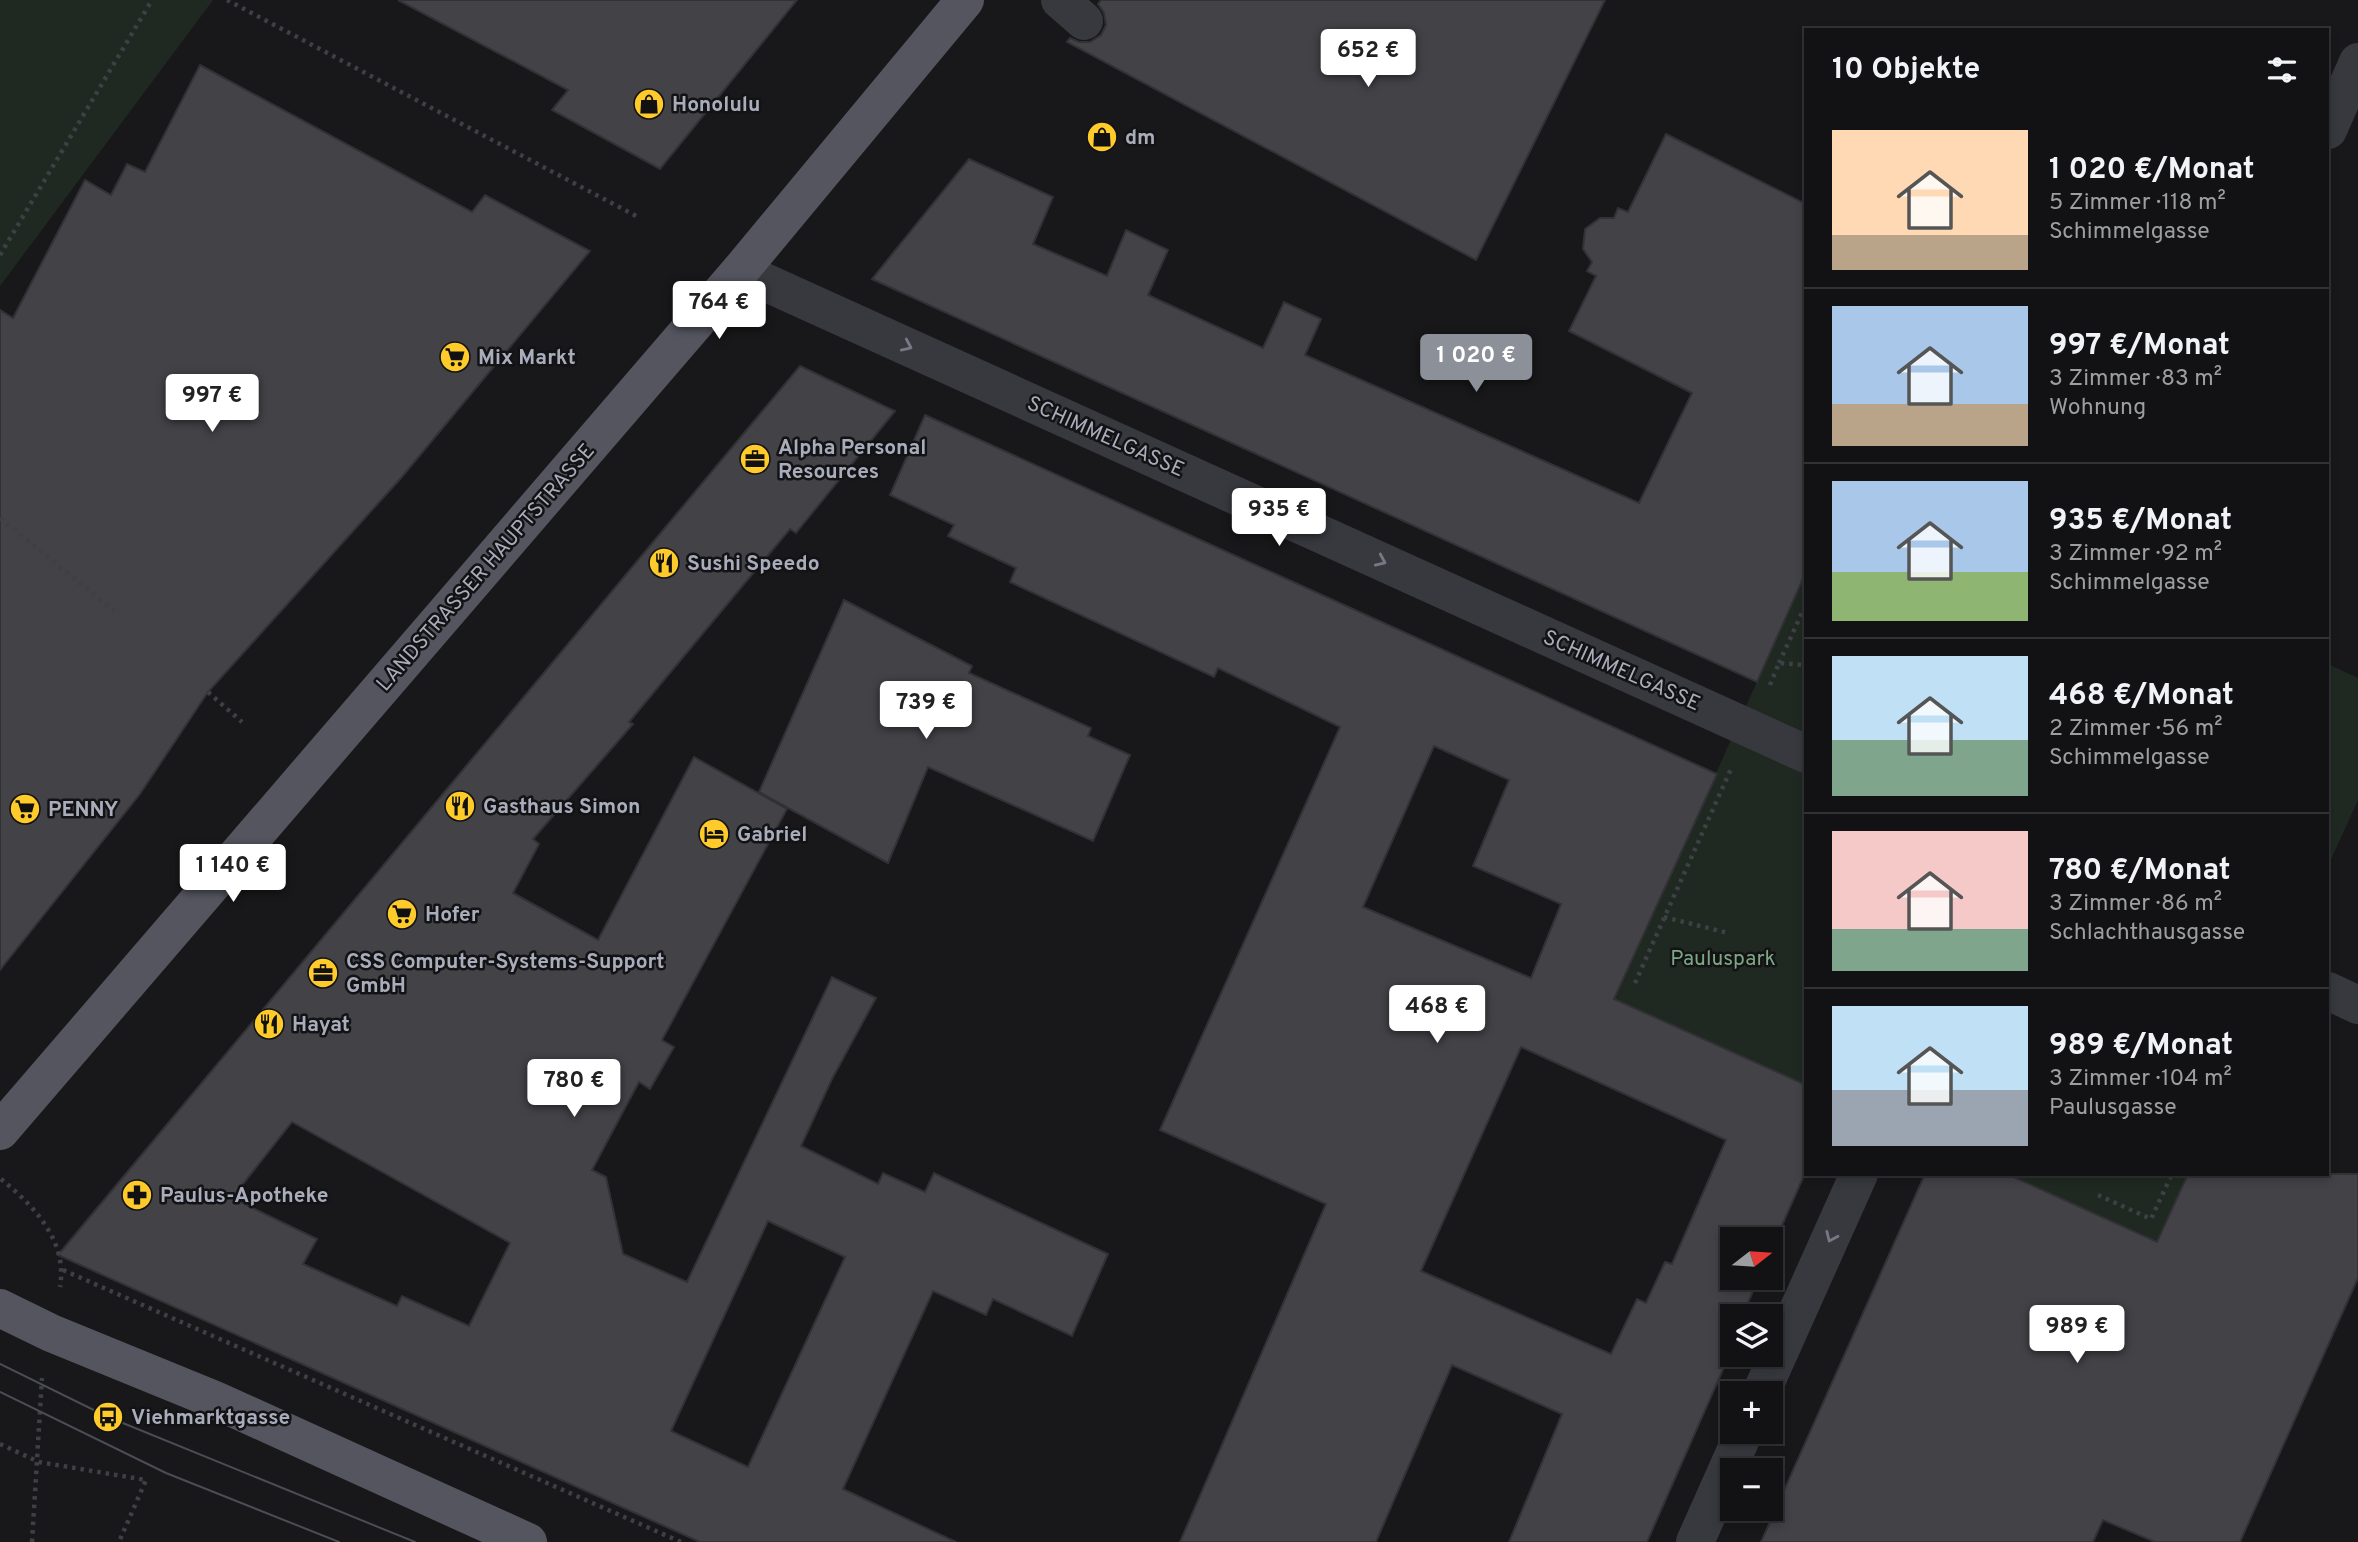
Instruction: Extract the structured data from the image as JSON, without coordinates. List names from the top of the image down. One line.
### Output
{"streets":{"main road":["LANDSTRASSER HAUPTSTRASSE"],"street":["SCHIMMELGASSE"]},"crossings":[["SCHIMMELGASSE","LANDSTRASSER HAUPTSTRASSE"]],"one_way":["SCHIMMELGASSE"],"parks":["Pauluspark"],"places":{"shop":["Honolulu","dm"],"supermarket":["Mix Markt","PENNY","Hofer"],"office":["Alpha Personal Resources","CSS Computer-Systems-Support GmbH"],"restaurant":["Sushi Speedo","Gasthaus Simon","Hayat"],"hotel":["Gabriel"],"pharmacy":["Paulus-Apotheke"],"bus stop":["Viehmarktgasse"]},"north":"right","page":{"heading":"10 Objekte","price":["652 €","764 €","1 020 €","997 €","935 €","739 €","1 140 €","468 €","780 €","989 €"],"list":[{"name":"1 020 €/Monat","note":"5 Zimmer · 118 m² · Schimmelgasse"},{"name":"997 €/Monat","note":"3 Zimmer · 83 m² · Wohnung"},{"name":"935 €/Monat","note":"3 Zimmer · 92 m² · Schimmelgasse"},{"name":"468 €/Monat","note":"2 Zimmer · 56 m² · Schimmelgasse"},{"name":"780 €/Monat","note":"3 Zimmer · 86 m² · Schlachthausgasse"},{"name":"989 €/Monat","note":"3 Zimmer · 104 m² · Paulusgasse"}],"map_buttons":["+","−"]}}
